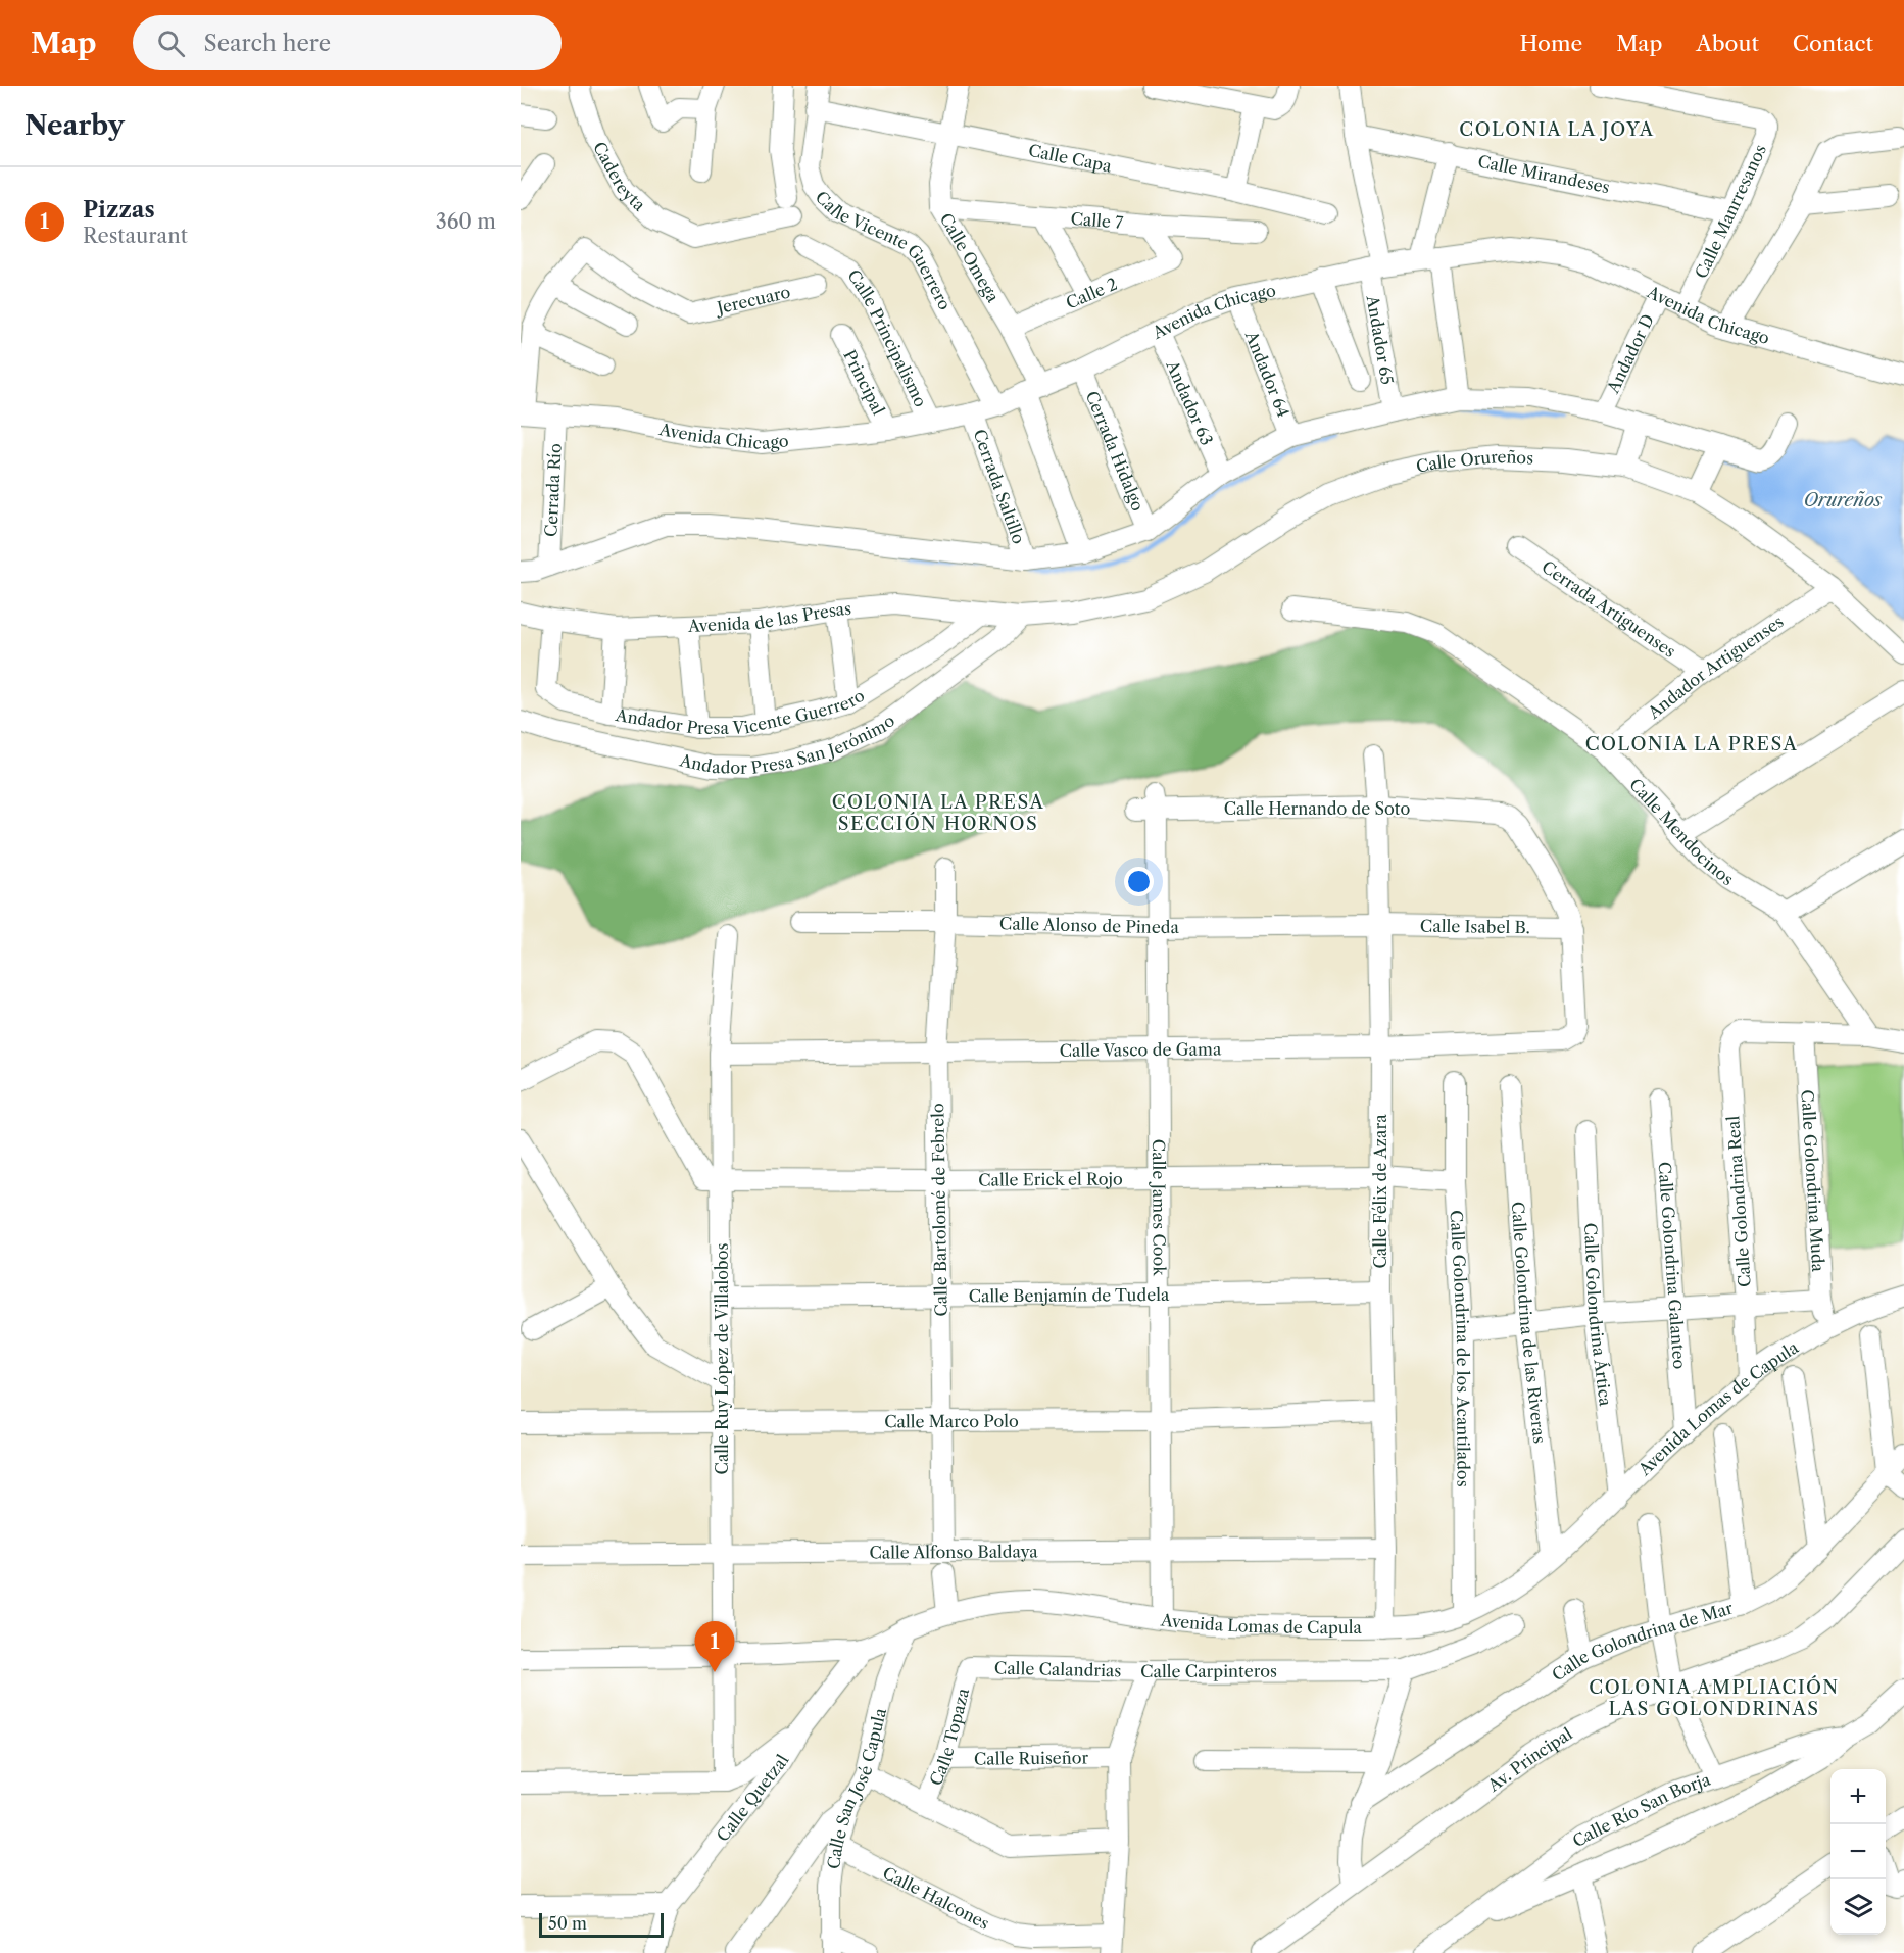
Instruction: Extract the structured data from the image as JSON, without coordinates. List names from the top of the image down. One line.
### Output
{"streets":{"street":["Calle Capa","Calle Mirandeses","Cadereyta","Calle Manrresanos","Calle 7","Calle Vicente Guerrero","Calle Omega","Calle 2","Jerecuaro","Avenida Chicago","Calle Principalismo","Andador 65","Andador D","Andador 64","Principal","Andador 63","Cerrada Hidalgo","Calle Orureños","Cerrada Saltillo","Cerrada Río","Cerrada Artiguenses","Avenida de las Presas","Andador Artiguenses","Andador Presa Vicente Guerrero","Andador Presa San Jerónimo","Calle Hernando de Soto","Calle Mendocinos","Calle Alonso de Pineda","Calle Isabel B.","Calle Vasco de Gama","Calle Erick el Rojo","Calle Golondrina Muda","Calle Félix de Azara","Calle Golondrina Real","Calle James Cook","Calle Bartolomé de Febrelo","Calle Golondrina Galanteo","Calle Benjamín de Tudela","Calle Golondrina Ártica","Calle Golondrina de las Riveras","Calle Golondrina de los Acantilados","Calle Ruy López de Villalobos","Avenida Lomas de Capula","Calle Marco Polo","Calle Alfonso Baldaya","Calle Golondrina de Mar","Calle Calandrias","Calle Carpinteros","Calle Topaza","Calle Ruiseñor","Av. Principal","Calle San José Capula","Calle Quetzal","Calle Río San Borja","Calle Halcones"]},"crossings":[["Calle Capa","Calle Vicente Guerrero"],["Calle Capa","Calle Omega"],["Calle Mirandeses","Calle Manrresanos"],["Calle Mirandeses","Andador 65"],["Calle Manrresanos","Avenida Chicago"],["Calle 7","Calle Omega"],["Calle 7","Calle 2"],["Calle Vicente Guerrero","Avenida Chicago"],["Calle Omega","Calle 2"],["Calle Omega","Avenida Chicago"],["Avenida Chicago","Calle Principalismo"],["Avenida Chicago","Andador 65"],["Avenida Chicago","Andador D"],["Avenida Chicago","Principal"],["Avenida Chicago","Andador 63"],["Avenida Chicago","Cerrada Hidalgo"],["Avenida Chicago","Cerrada Saltillo"],["Avenida Chicago","Cerrada Río"],["Calle Orureños","Avenida de las Presas"],["Calle Orureños","Andador Artiguenses"],["Calle Orureños","Andador Presa San Jerónimo"],["Cerrada Artiguenses","Andador Artiguenses"],["Avenida de las Presas","Andador Presa Vicente Guerrero"],["Avenida de las Presas","Andador Presa San Jerónimo"],["Andador Artiguenses","Calle Mendocinos"],["Calle Hernando de Soto","Calle Isabel B."],["Calle Hernando de Soto","Calle Vasco de Gama"],["Calle Hernando de Soto","Calle Félix de Azara"],["Calle Hernando de Soto","Calle James Cook"],["Calle Alonso de Pineda","Calle Isabel B."],["Calle Alonso de Pineda","Calle Félix de Azara"],["Calle Alonso de Pineda","Calle James Cook"],["Calle Alonso de Pineda","Calle Bartolomé de Febrelo"],["Calle Isabel B.","Calle Vasco de Gama"],["Calle Isabel B.","Calle Félix de Azara"],["Calle Vasco de Gama","Calle Félix de Azara"],["Calle Vasco de Gama","Calle James Cook"],["Calle Vasco de Gama","Calle Bartolomé de Febrelo"],["Calle Vasco de Gama","Calle Ruy López de Villalobos"],["Calle Erick el Rojo","Calle Félix de Azara"],["Calle Erick el Rojo","Calle James Cook"],["Calle Erick el Rojo","Calle Bartolomé de Febrelo"],["Calle Erick el Rojo","Calle Golondrina de los Acantilados"],["Calle Erick el Rojo","Calle Ruy López de Villalobos"],["Calle Golondrina Muda","Calle Golondrina Real"],["Calle Golondrina Muda","Avenida Lomas de Capula"],["Calle Félix de Azara","Calle Benjamín de Tudela"],["Calle Félix de Azara","Avenida Lomas de Capula"],["Calle Félix de Azara","Calle Marco Polo"],["Calle Félix de Azara","Calle Alfonso Baldaya"],["Calle Golondrina Real","Avenida Lomas de Capula"],["Calle James Cook","Calle Benjamín de Tudela"],["Calle James Cook","Avenida Lomas de Capula"],["Calle James Cook","Calle Marco Polo"],["Calle James Cook","Calle Alfonso Baldaya"],["Calle Bartolomé de Febrelo","Calle Benjamín de Tudela"],["Calle Bartolomé de Febrelo","Calle Marco Polo"],["Calle Bartolomé de Febrelo","Calle Alfonso Baldaya"],["Calle Golondrina Galanteo","Avenida Lomas de Capula"],["Calle Benjamín de Tudela","Calle Ruy López de Villalobos"],["Calle Golondrina Ártica","Avenida Lomas de Capula"],["Calle Golondrina de las Riveras","Avenida Lomas de Capula"],["Calle Golondrina de los Acantilados","Avenida Lomas de Capula"],["Calle Ruy López de Villalobos","Avenida Lomas de Capula"],["Calle Ruy López de Villalobos","Calle Marco Polo"],["Calle Ruy López de Villalobos","Calle Alfonso Baldaya"],["Avenida Lomas de Capula","Calle San José Capula"],["Avenida Lomas de Capula","Calle Quetzal"],["Calle Calandrias","Calle Carpinteros"],["Calle Calandrias","Calle Topaza"],["Calle Carpinteros","Calle Ruiseñor"],["Calle Carpinteros","Calle Halcones"],["Calle Topaza","Calle Ruiseñor"],["Calle San José Capula","Calle Halcones"]],"districts":["COLONIA LA JOYA","COLONIA LA PRESA","COLONIA LA PRESA SECCIÓN HORNOS","COLONIA AMPLIACIÓN LAS GOLONDRINAS"],"water":["Orureños"],"scale_bar":"50 m","page":{"header":"Map","search":"Search here","nav":["Home","Map","About","Contact"],"heading":"Nearby","list":[{"mark":"1","name":"Pizzas","note":"Restaurant","value":"360 m"}],"pins":"1","map_buttons":["+","−"],"scale":"50 m"}}
